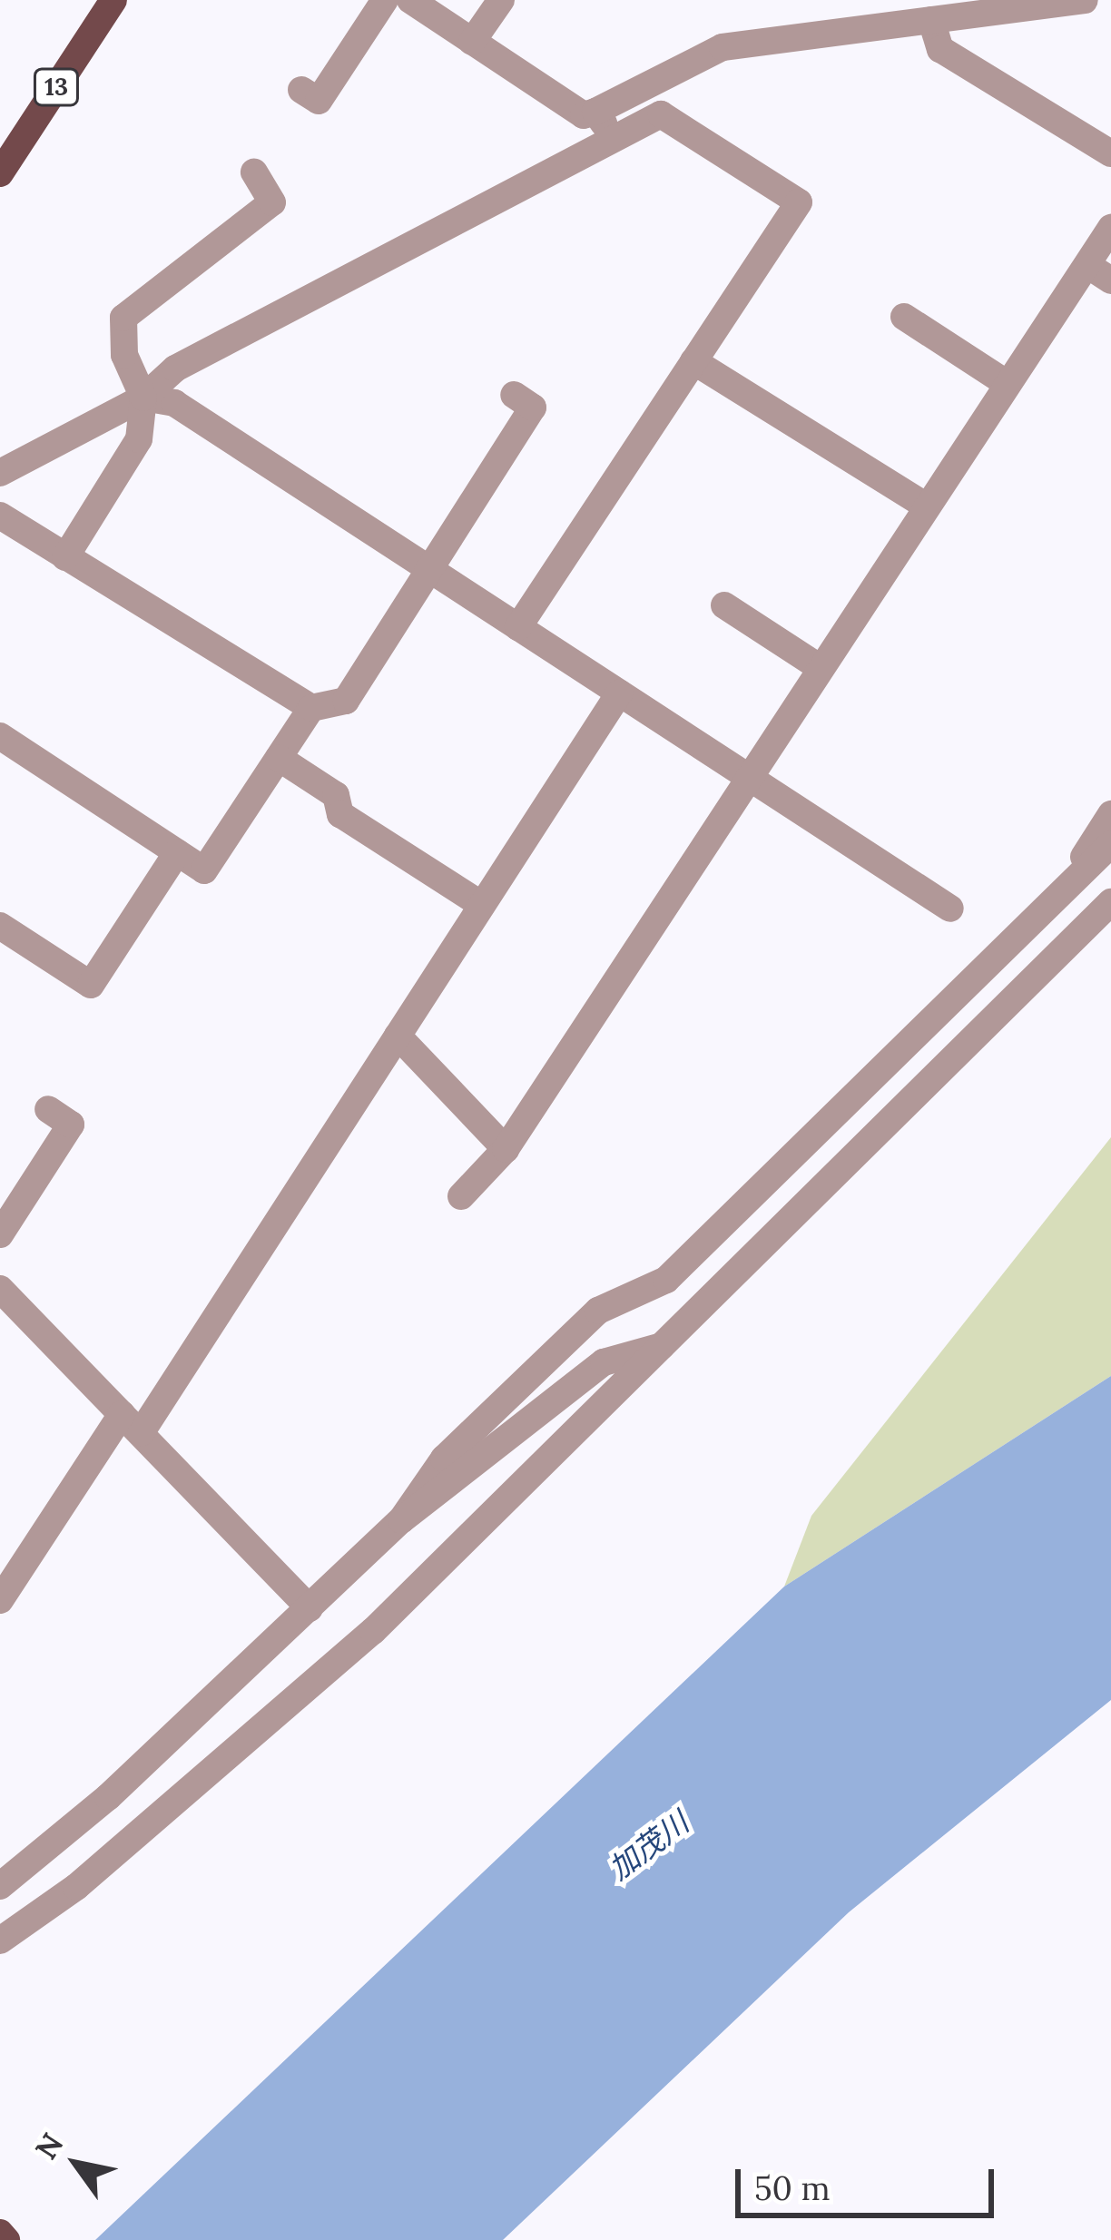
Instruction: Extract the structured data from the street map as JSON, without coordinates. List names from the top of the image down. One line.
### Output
{"streets":{"main road":["13"]},"water":["加茂川"],"scale_bar":"50 m","north":"top left"}
